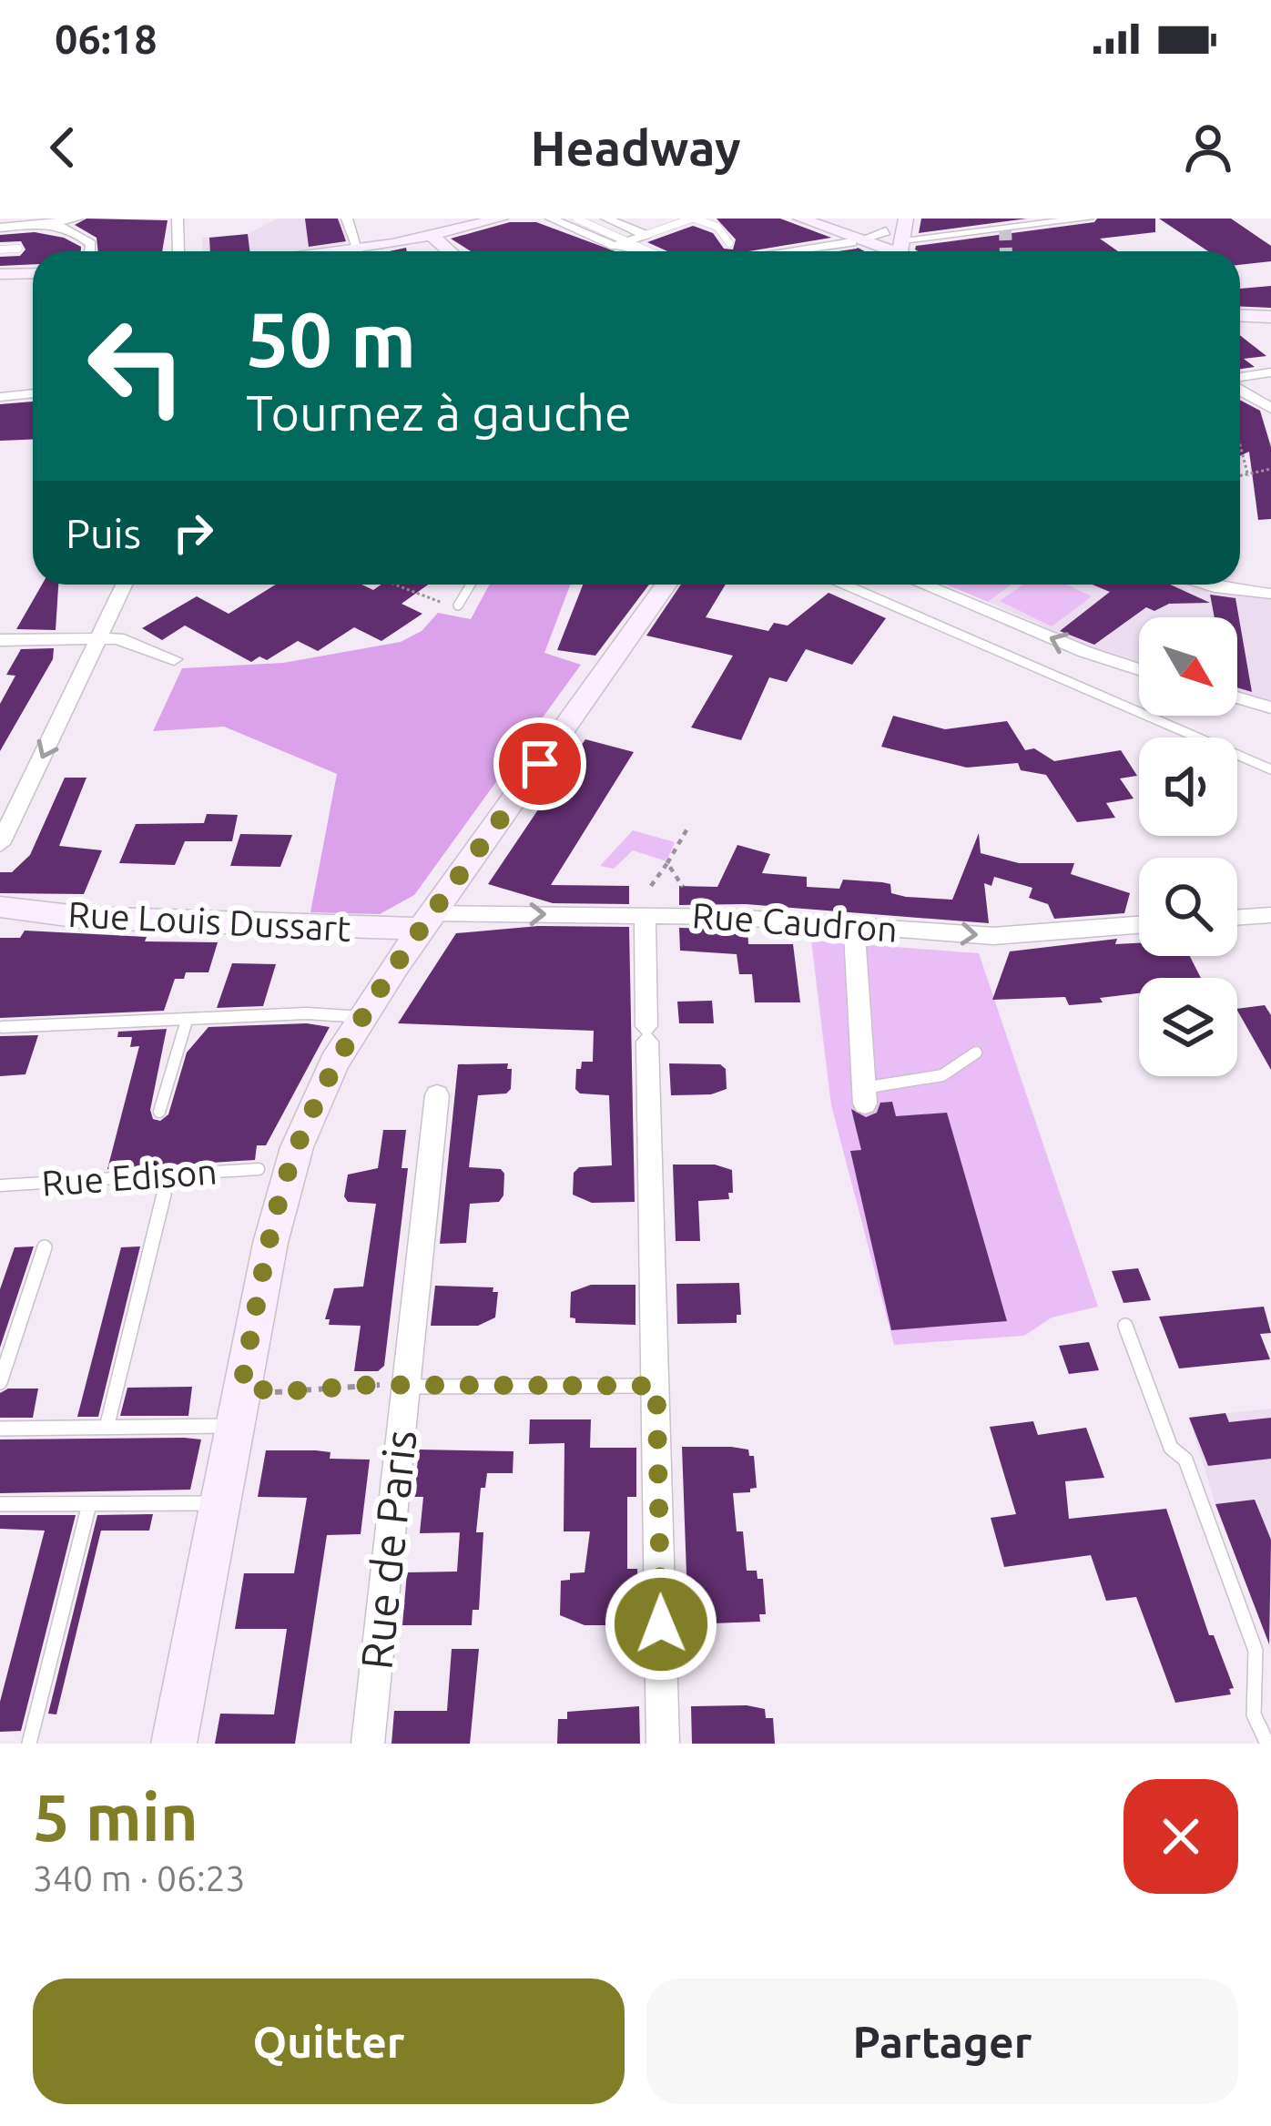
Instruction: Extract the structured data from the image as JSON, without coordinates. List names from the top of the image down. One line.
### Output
{"streets":{"main road":["Rue Louis Dussart"],"street":["Rue Caudron","Rue de Paris"],"lane":["Rue Edison"]},"crossings":[["Rue Louis Dussart","Rue Caudron"]],"one_way":["Rue Caudron"],"north":"bottom right","page":{"status":"06:18","header":"Headway","turn":["50 m","Tournez à gauche"],"then":"Puis","heading":["5 min","340 m · 06:23"],"buttons":["Quitter","Partager"]}}
